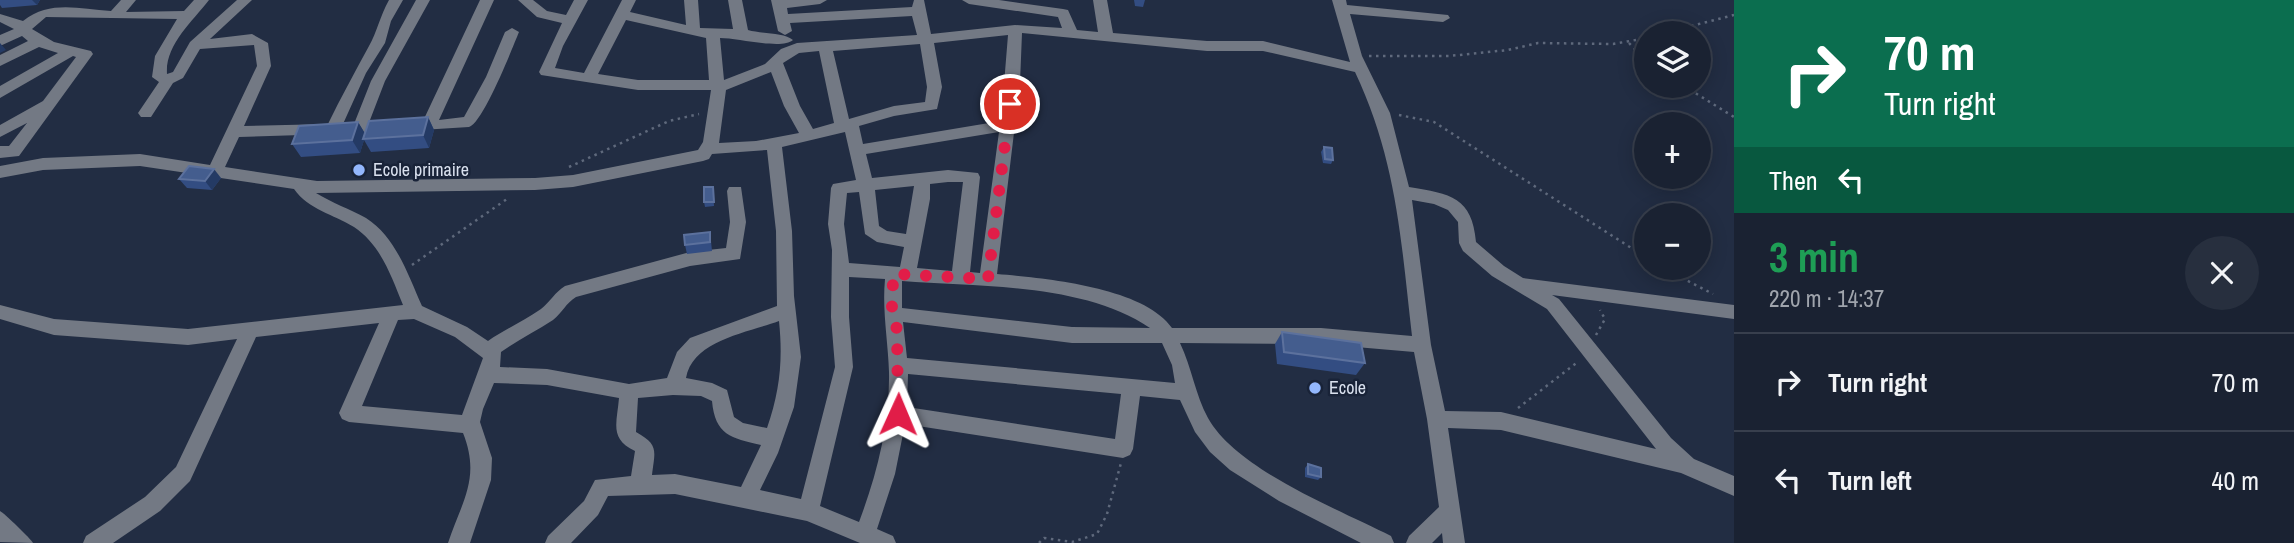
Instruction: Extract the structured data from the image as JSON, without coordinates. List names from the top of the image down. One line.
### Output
{"places":["Ecole primaire","Ecole"],"page":{"turn":["70 m","Turn right"],"map_buttons":["+","−"],"then":"Then","heading":["3 min","220 m · 14:37"],"list":[{"name":"Turn right","value":"70 m"},{"name":"Turn left","value":"40 m"}]}}
